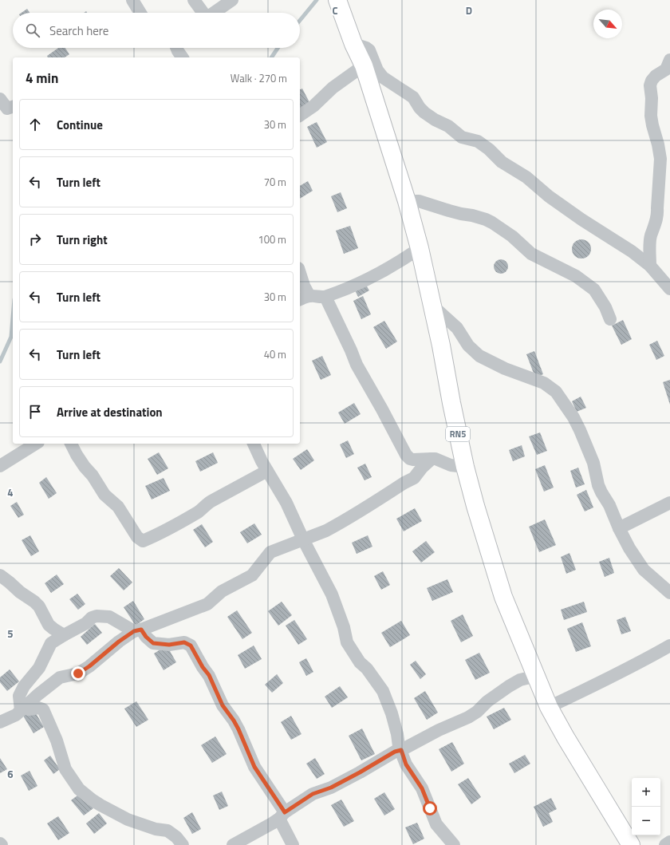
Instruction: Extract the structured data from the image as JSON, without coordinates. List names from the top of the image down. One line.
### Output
{"streets":{"highway":["RN5"]},"north":"bottom right","page":{"search":"Search here","heading":["4 min","Walk · 270 m"],"list":[["Continue","30 m"],["Turn left","70 m"],["Turn right","100 m"],["Turn left","30 m"],["Turn left","40 m"],"Arrive at destination"],"map_buttons":["+","−"]},"grid":{"columns":["C","D"],"rows":["4","5","6"]}}
